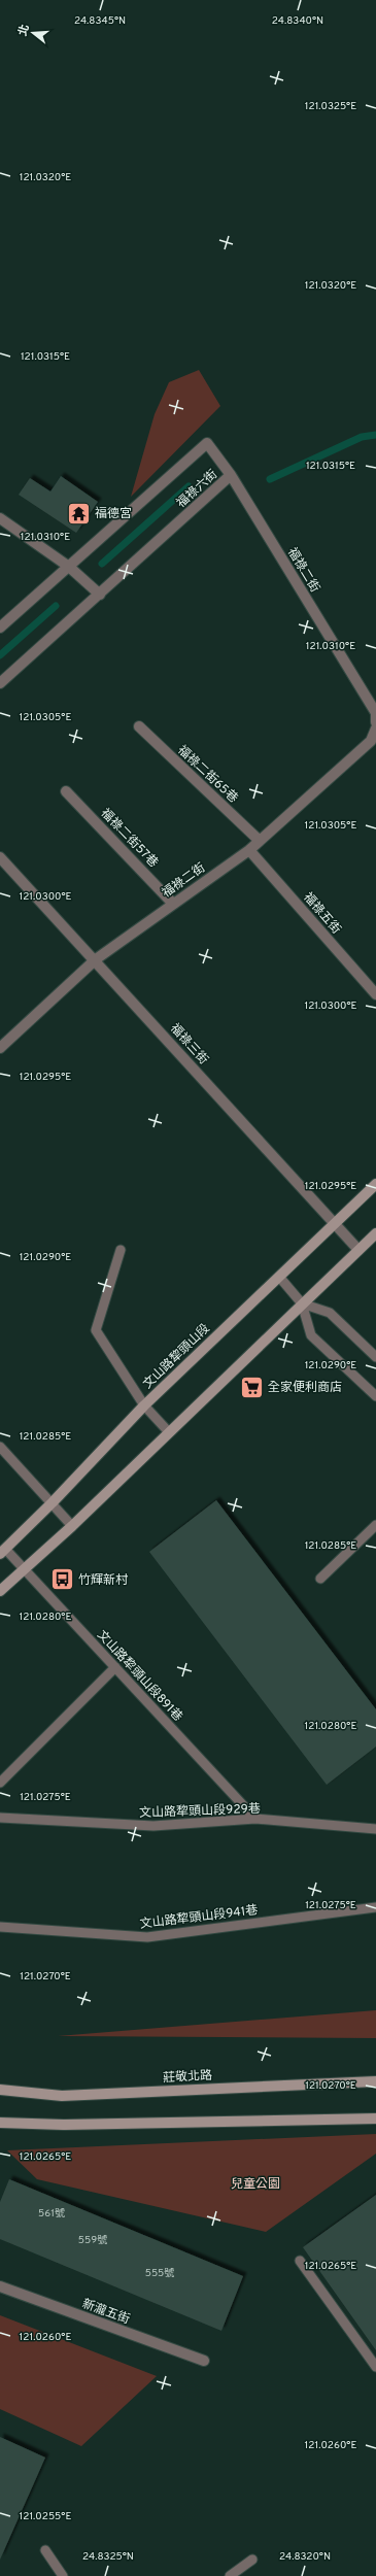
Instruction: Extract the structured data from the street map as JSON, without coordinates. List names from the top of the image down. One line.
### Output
{"streets":{"main road":["文山路犂頭山段","莊敬北路"],"street":["福祿六街","福祿二街","福祿二街65巷","福祿二街57巷","福祿五街","福祿三街","新瀧五街"],"lane":["文山路犂頭山段891巷","文山路犂頭山段929巷","文山路犂頭山段941巷"]},"crossings":[["福祿六街","福祿二街"],["福祿二街","福祿二街65巷"],["福祿二街","福祿二街57巷"],["福祿二街","福祿五街"],["福祿二街","福祿三街"],["福祿三街","文山路犂頭山段"],["文山路犂頭山段","文山路犂頭山段891巷"],["文山路犂頭山段891巷","文山路犂頭山段929巷"]],"parks":["兒童公園"],"places":{"temple":["福德宮"],"supermarket":["全家便利商店"],"bus stop":["竹輝新村"]},"house_numbers":["561號","559號","555號"],"north":"left","coordinates":["24.8345°N","24.8340°N","121.0325°E","121.0320°E","121.0315°E","121.0310°E","121.0305°E","121.0300°E","121.0295°E","121.0290°E","121.0285°E","121.0280°E","121.0275°E","121.0270°E","121.0265°E","121.0260°E","121.0255°E","24.8325°N","24.8320°N"]}
